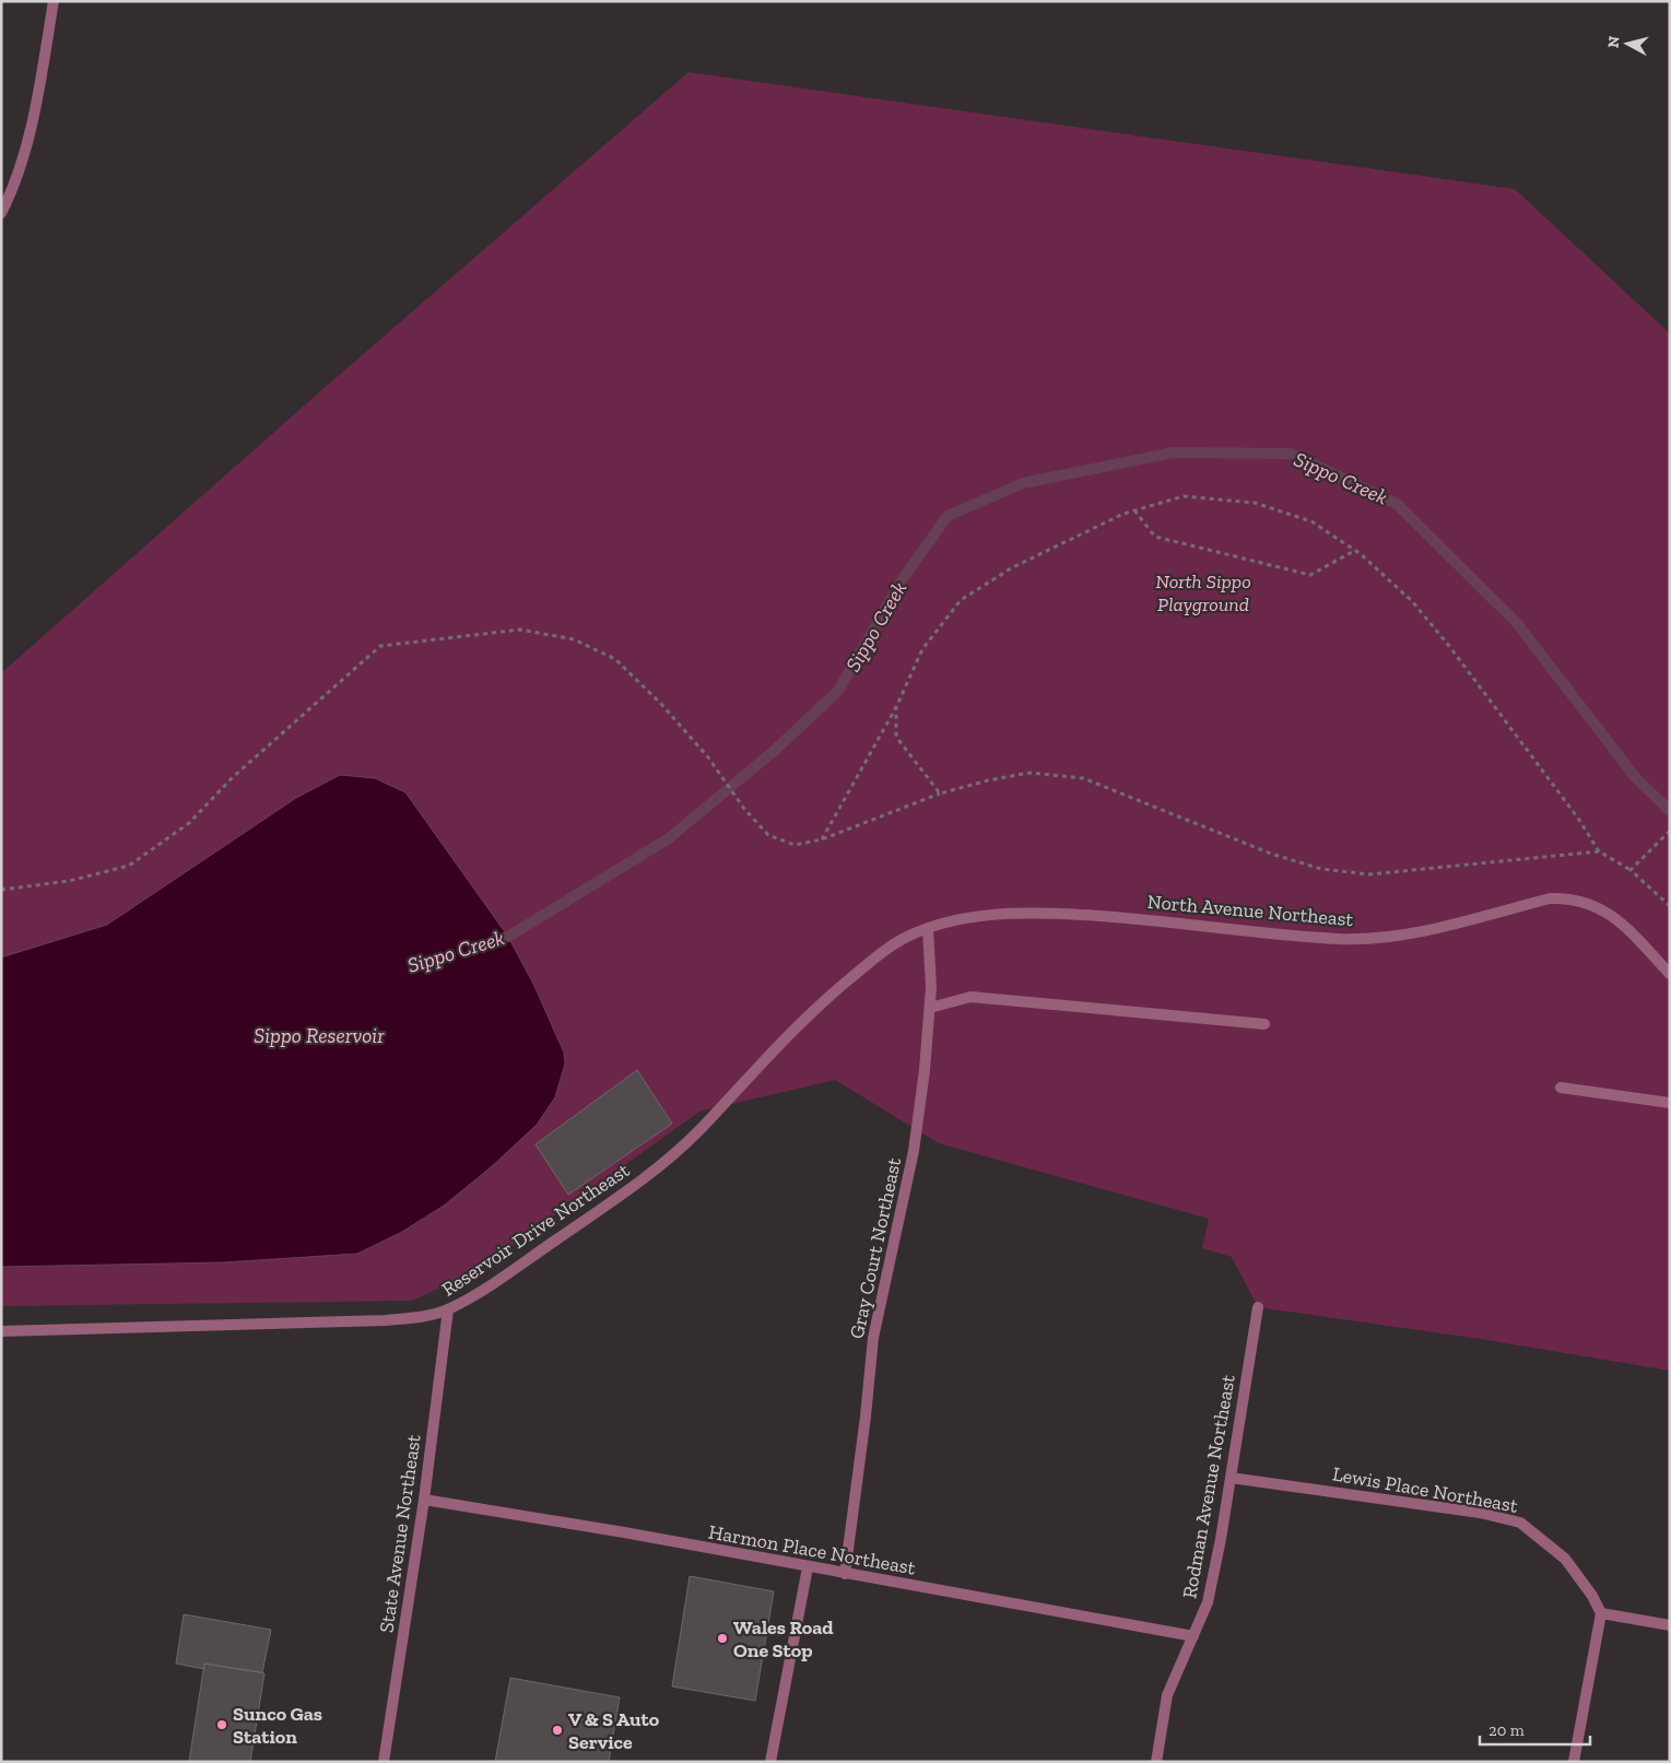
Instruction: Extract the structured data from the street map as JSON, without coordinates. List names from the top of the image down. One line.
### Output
{"streets":{"street":["North Avenue Northeast","Reservoir Drive Northeast","Gray Court Northeast","Rodman Avenue Northeast","Lewis Place Northeast","State Avenue Northeast","Harmon Place Northeast"]},"crossings":[["North Avenue Northeast","Reservoir Drive Northeast"],["North Avenue Northeast","Gray Court Northeast"],["Reservoir Drive Northeast","Gray Court Northeast"],["Reservoir Drive Northeast","State Avenue Northeast"],["Gray Court Northeast","Harmon Place Northeast"],["Rodman Avenue Northeast","Lewis Place Northeast"],["Rodman Avenue Northeast","Harmon Place Northeast"],["State Avenue Northeast","Harmon Place Northeast"]],"water":["Sippo Creek","Sippo Reservoir"],"parks":["North Sippo Playground"],"places":["Wales Road One Stop","Sunco Gas Station","V & S Auto Service"],"scale_bar":"20 m","north":"left"}
